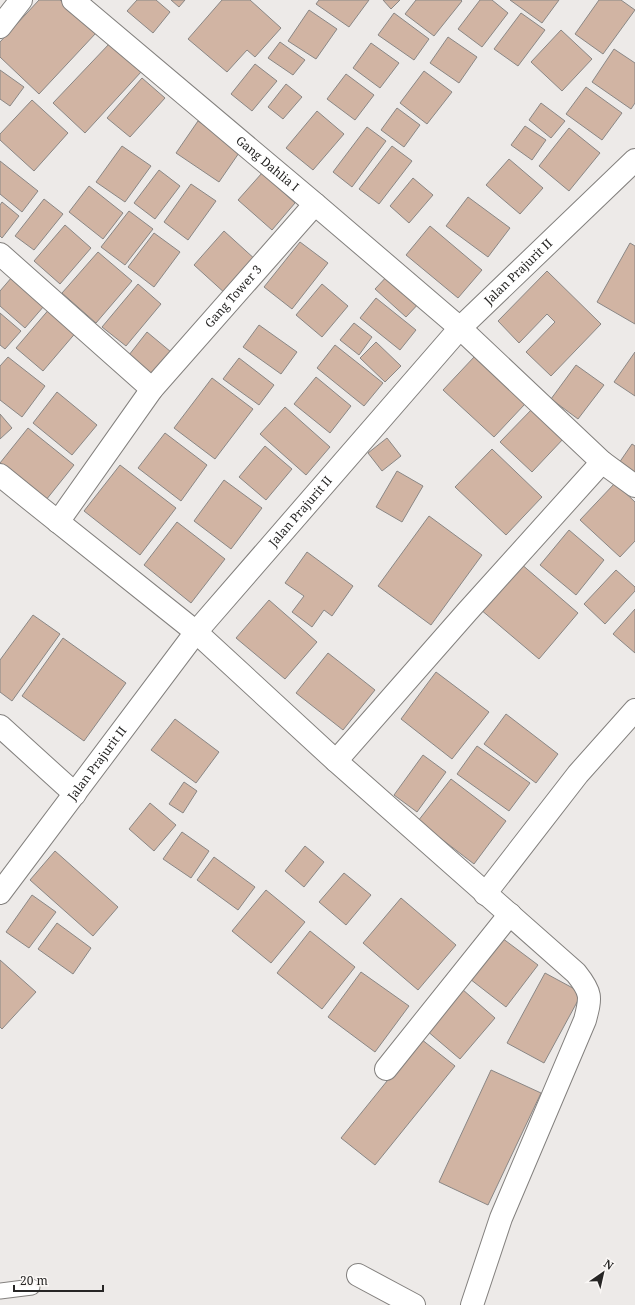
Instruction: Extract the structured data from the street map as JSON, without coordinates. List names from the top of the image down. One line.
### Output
{"streets":{"street":["Gang Dahlia I","Jalan Prajurit II","Gang Tower 3"]},"crossings":[["Gang Dahlia I","Jalan Prajurit II"],["Gang Dahlia I","Gang Tower 3"]],"scale_bar":"20 m","north":"top right"}
